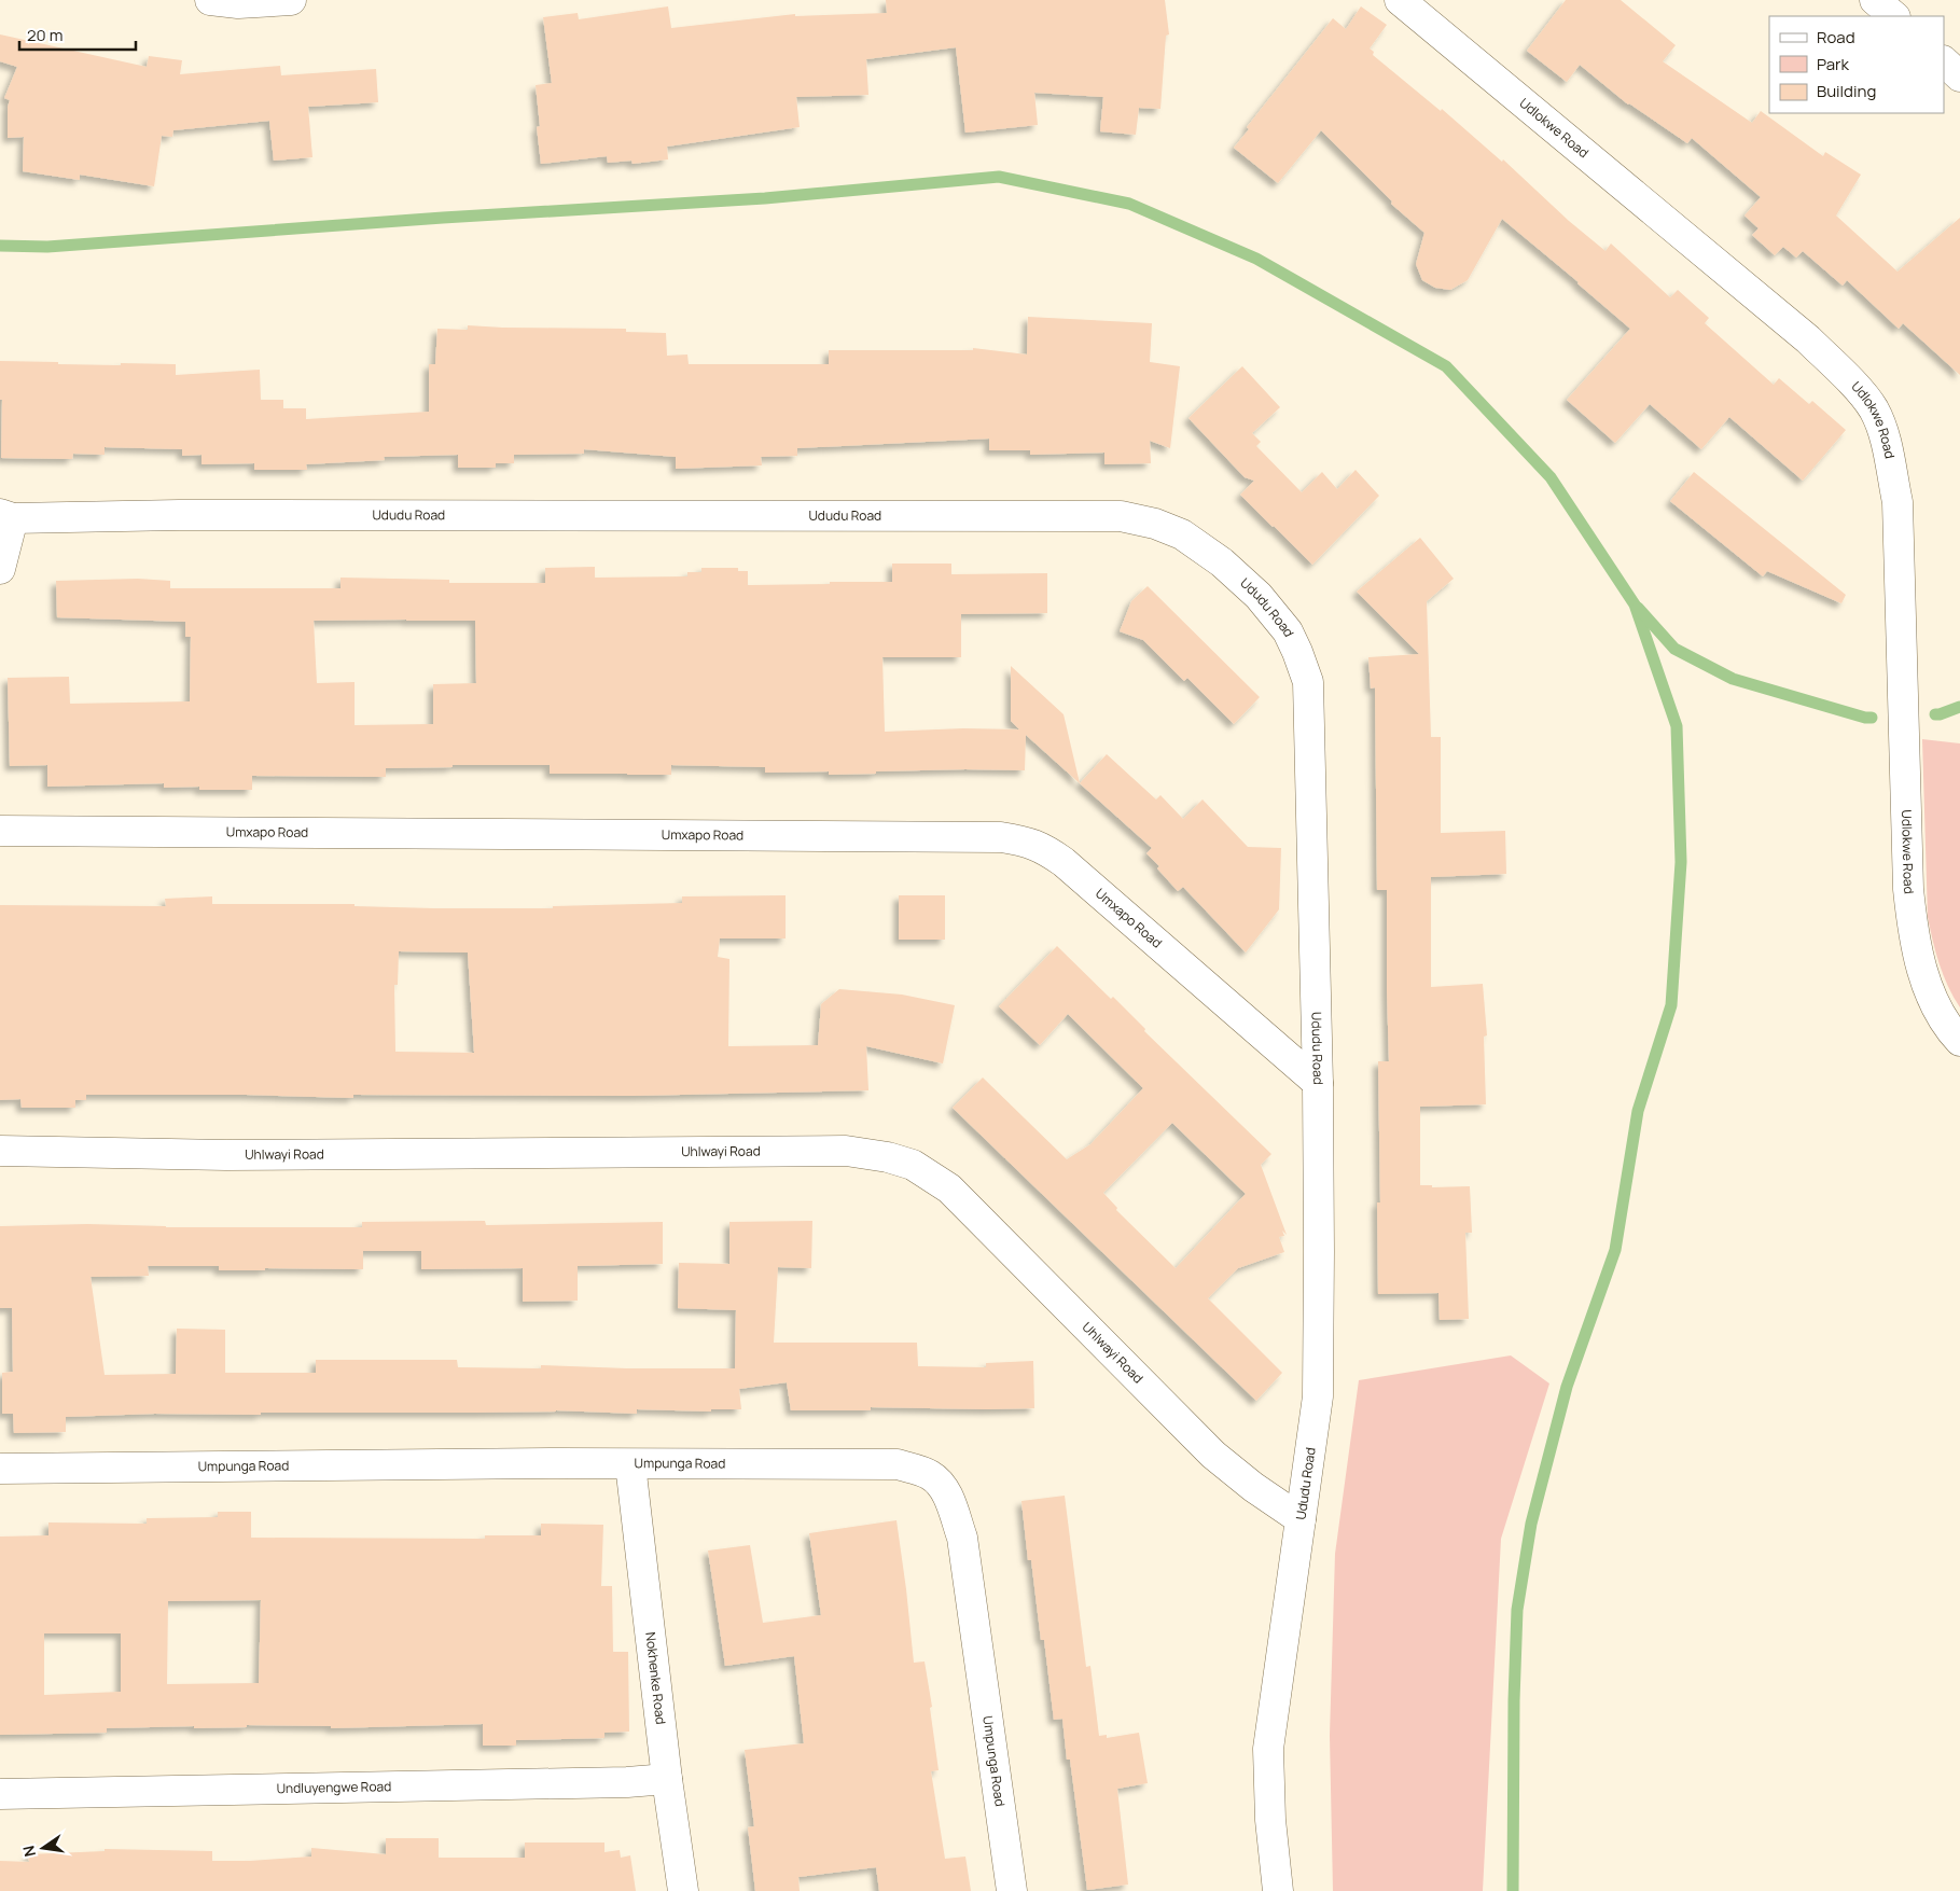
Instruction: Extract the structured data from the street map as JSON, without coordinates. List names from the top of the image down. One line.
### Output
{"streets":{"street":["Udlokwe Road","Ududu Road","Umxapo Road","Uhlwayi Road","Umpunga Road","Nokhenke Road","Undluyengwe Road"]},"crossings":[["Ududu Road","Umxapo Road"],["Ududu Road","Uhlwayi Road"],["Umpunga Road","Nokhenke Road"],["Nokhenke Road","Undluyengwe Road"]],"legend":["Road","Park","Building"],"scale_bar":"20 m","north":"left"}
